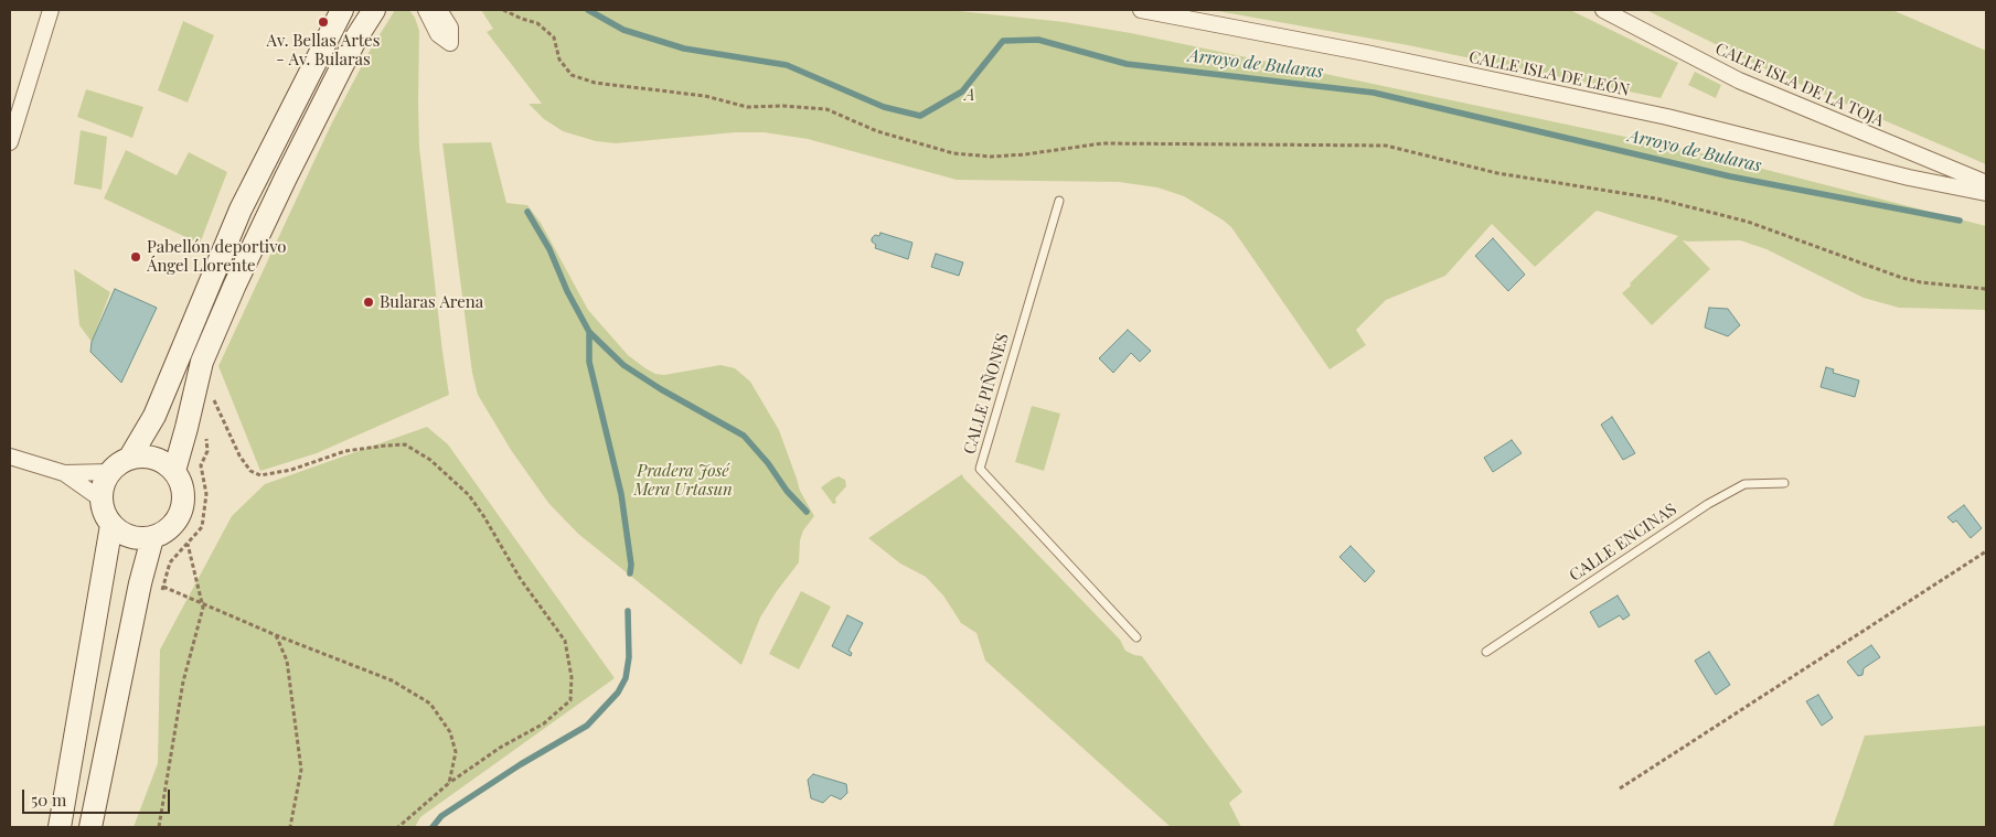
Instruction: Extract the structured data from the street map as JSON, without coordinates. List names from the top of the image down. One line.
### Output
{"streets":{"street":["CALLE ISLA DE LEÓN","CALLE ISLA DE LA TOJA"],"lane":["CALLE PIÑONES","CALLE ENCINAS"]},"water":["Arroyo de Bularas"],"parks":["A","Pradera José Mera Urtasun"],"places":["Av. Bellas Artes - Av. Bularas","Pabellón deportivo Ángel Llorente","Bularas Arena"],"scale_bar":"50 m"}
